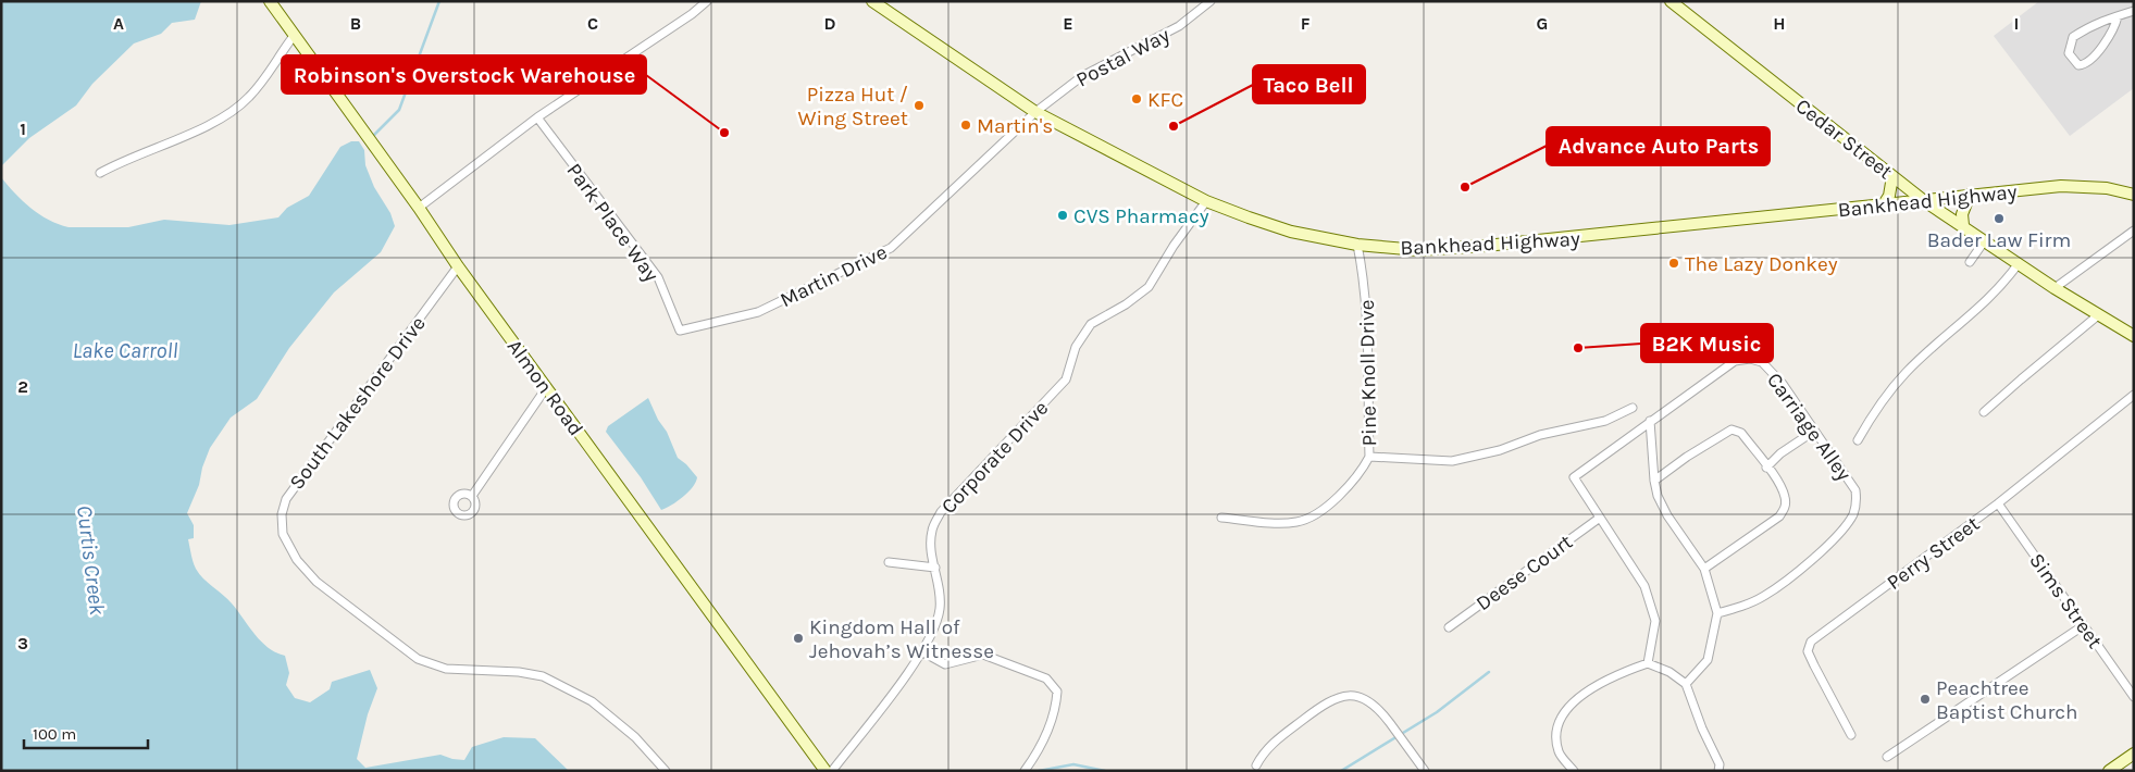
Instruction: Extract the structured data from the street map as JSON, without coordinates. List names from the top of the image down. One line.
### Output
{"streets":{"street":["Postal Way","Cedar Street","Bankhead Highway","Park Place Way","Martin Drive","Pine Knoll Drive","Almon Road","South Lakeshore Drive","Carriage Alley","Corporate Drive","Perry Street","Deese Court","Sims Street"]},"crossings":[["Postal Way","Bankhead Highway"],["Postal Way","Martin Drive"],["Cedar Street","Bankhead Highway"],["Bankhead Highway","Martin Drive"],["Bankhead Highway","Pine Knoll Drive"],["Bankhead Highway","Corporate Drive"],["Park Place Way","Martin Drive"],["Almon Road","South Lakeshore Drive"],["Carriage Alley","Deese Court"],["Perry Street","Sims Street"]],"water":["Lake Carroll","Curtis Creek"],"places":["KFC","Pizza Hut / Wing Street","Martin's","Taco Bell","Robinson's Overstock Warehouse","Advance Auto Parts","CVS Pharmacy","Bader Law Firm","The Lazy Donkey","B2K Music","Kingdom Hall of Jehovah’s Witnesse","Peachtree Baptist Church"],"scale_bar":"100 m","grid":{"columns":["A","B","C","D","E","F","G","H","I"],"rows":["1","2","3"]}}
